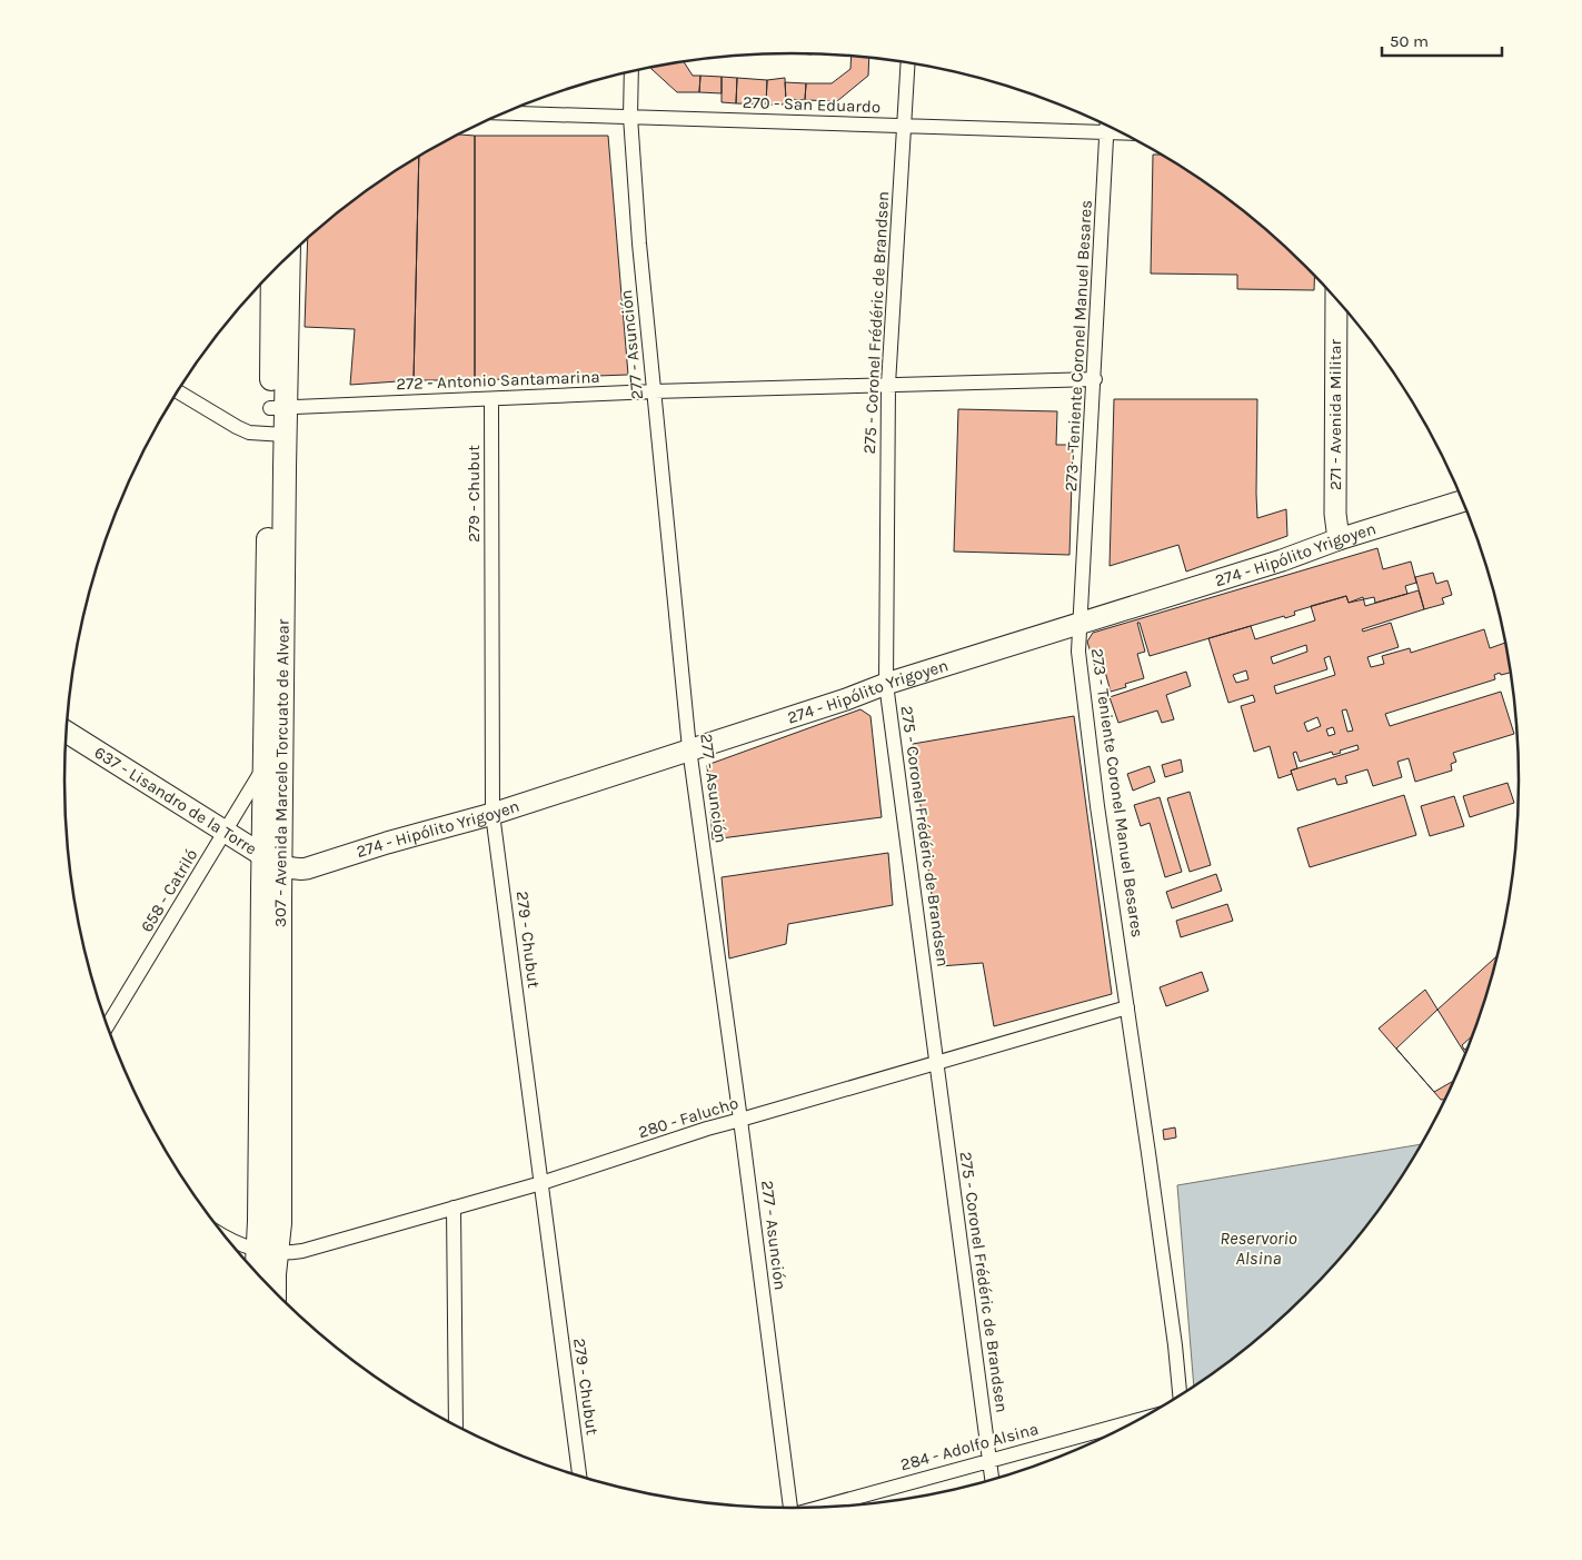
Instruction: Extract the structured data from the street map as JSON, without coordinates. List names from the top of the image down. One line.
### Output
{"streets":{"main road":["307 - Avenida Marcelo Torcuato de Alvear"],"street":["270 - San Eduardo","275 - Coronel Frédéric de Brandsen","277 - Asunción","273 - Teniente Coronel Manuel Besares","272 - Antonio Santamarina","271 - Avenida Militar","279 - Chubut","274 - Hipólito Yrigoyen","637 - Lisandro de la Torre","658 - Catriló","280 - Falucho","284 - Adolfo Alsina"]},"crossings":[["270 - San Eduardo","275 - Coronel Frédéric de Brandsen"],["270 - San Eduardo","277 - Asunción"],["270 - San Eduardo","273 - Teniente Coronel Manuel Besares"],["275 - Coronel Frédéric de Brandsen","272 - Antonio Santamarina"],["275 - Coronel Frédéric de Brandsen","274 - Hipólito Yrigoyen"],["275 - Coronel Frédéric de Brandsen","280 - Falucho"],["275 - Coronel Frédéric de Brandsen","284 - Adolfo Alsina"],["277 - Asunción","272 - Antonio Santamarina"],["277 - Asunción","274 - Hipólito Yrigoyen"],["277 - Asunción","280 - Falucho"],["273 - Teniente Coronel Manuel Besares","272 - Antonio Santamarina"],["273 - Teniente Coronel Manuel Besares","274 - Hipólito Yrigoyen"],["273 - Teniente Coronel Manuel Besares","280 - Falucho"],["272 - Antonio Santamarina","279 - Chubut"],["272 - Antonio Santamarina","307 - Avenida Marcelo Torcuato de Alvear"],["271 - Avenida Militar","274 - Hipólito Yrigoyen"],["279 - Chubut","274 - Hipólito Yrigoyen"],["279 - Chubut","280 - Falucho"],["274 - Hipólito Yrigoyen","307 - Avenida Marcelo Torcuato de Alvear"],["274 - Hipólito Yrigoyen","637 - Lisandro de la Torre"],["307 - Avenida Marcelo Torcuato de Alvear","637 - Lisandro de la Torre"],["307 - Avenida Marcelo Torcuato de Alvear","658 - Catriló"],["307 - Avenida Marcelo Torcuato de Alvear","280 - Falucho"],["637 - Lisandro de la Torre","658 - Catriló"]],"water":["Reservorio Alsina"],"scale_bar":"50 m"}
